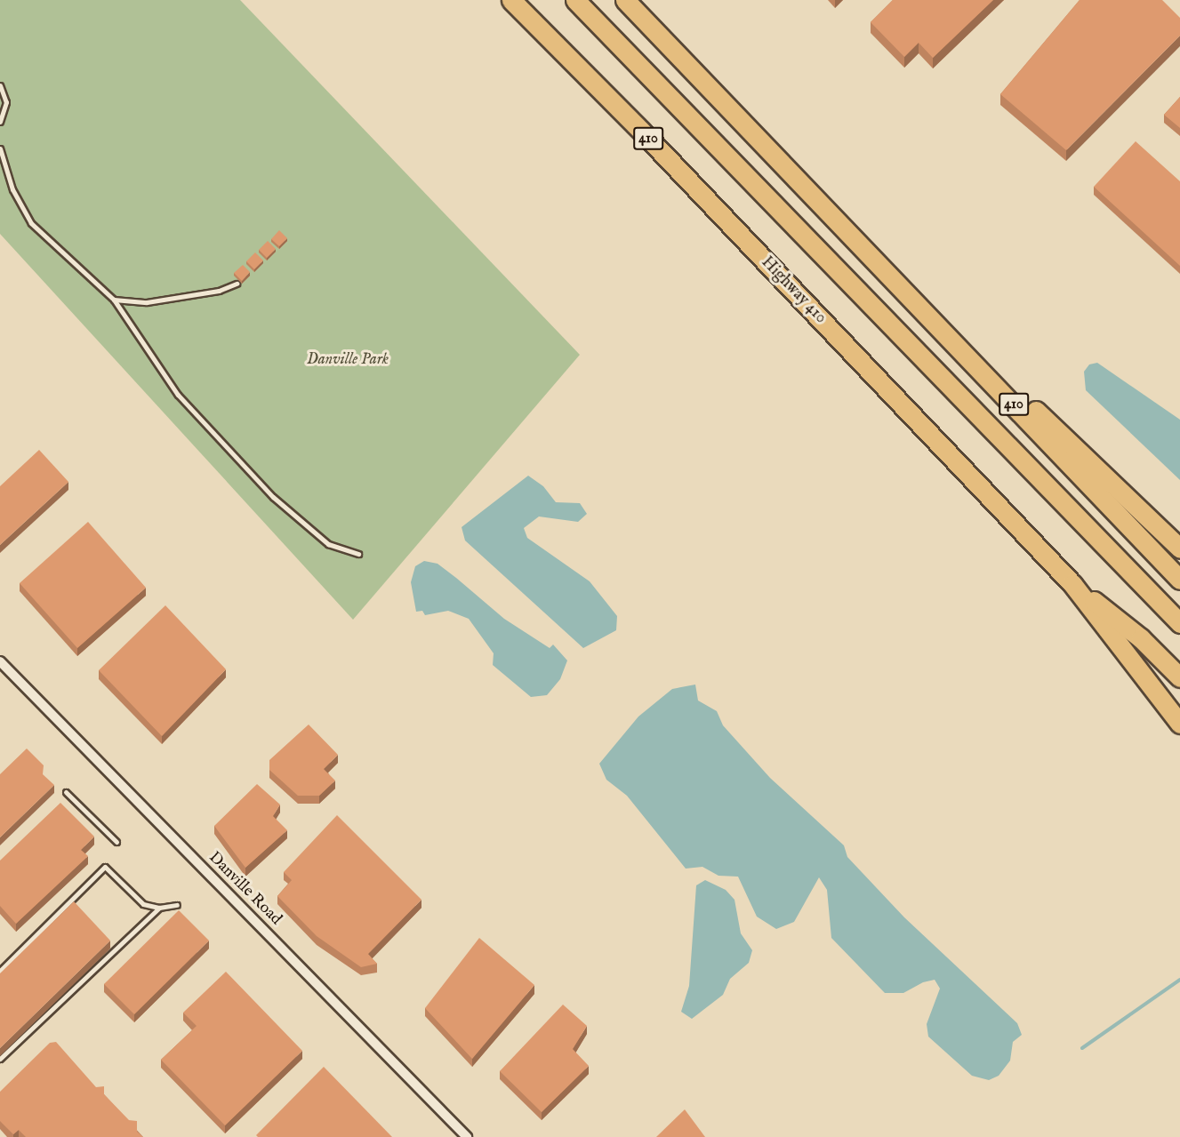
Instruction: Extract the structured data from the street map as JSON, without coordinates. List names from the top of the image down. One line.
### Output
{"streets":{"highway":["410","Highway 410"],"street":["Danville Road"]},"parks":["Danville Park"]}
